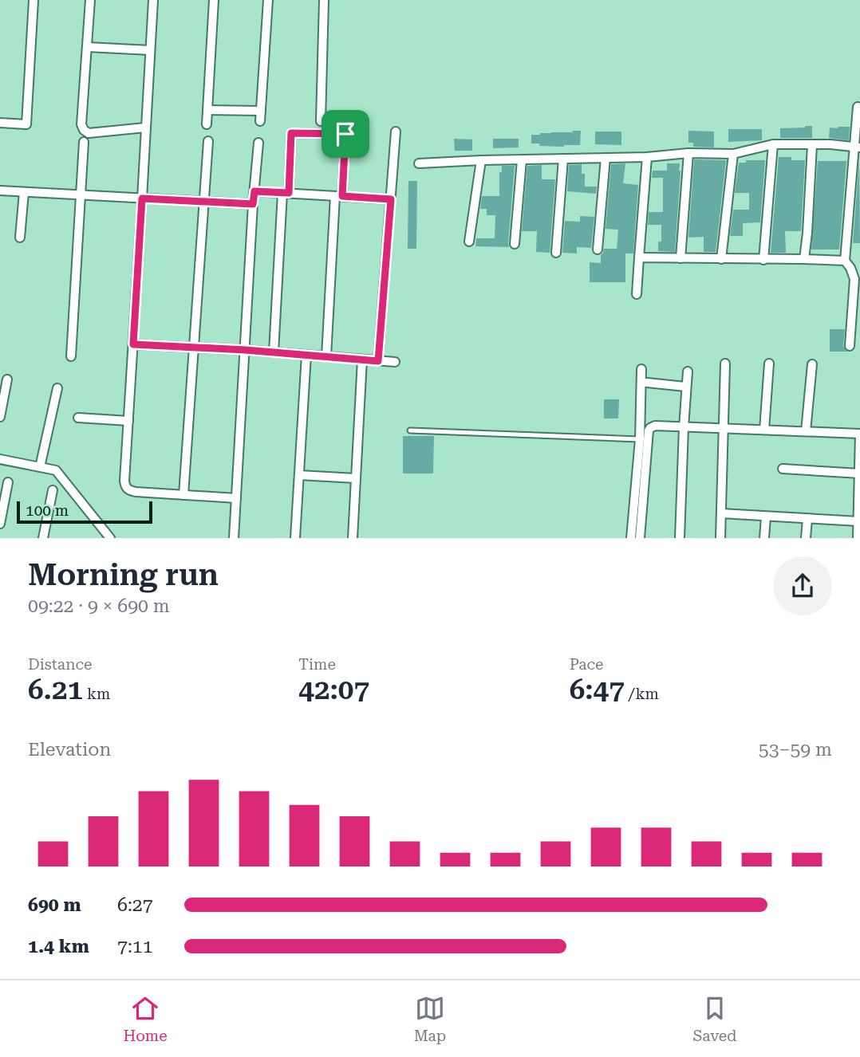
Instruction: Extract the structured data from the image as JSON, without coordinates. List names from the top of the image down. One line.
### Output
{"scale_bar":"100 m","page":{"scale":"100 m","heading":["Morning run","09:22 · 9 × 690 m"],"stats":[["Distance","6.21 km"],["Time","42:07"],["Pace","6:47 /km"]],"chart":["Elevation","53–59 m"],"list":[{"name":"690 m","note":"6:27"},{"name":"1.4 km","note":"7:11"}],"tabs":["Home","Map","Saved"]}}
